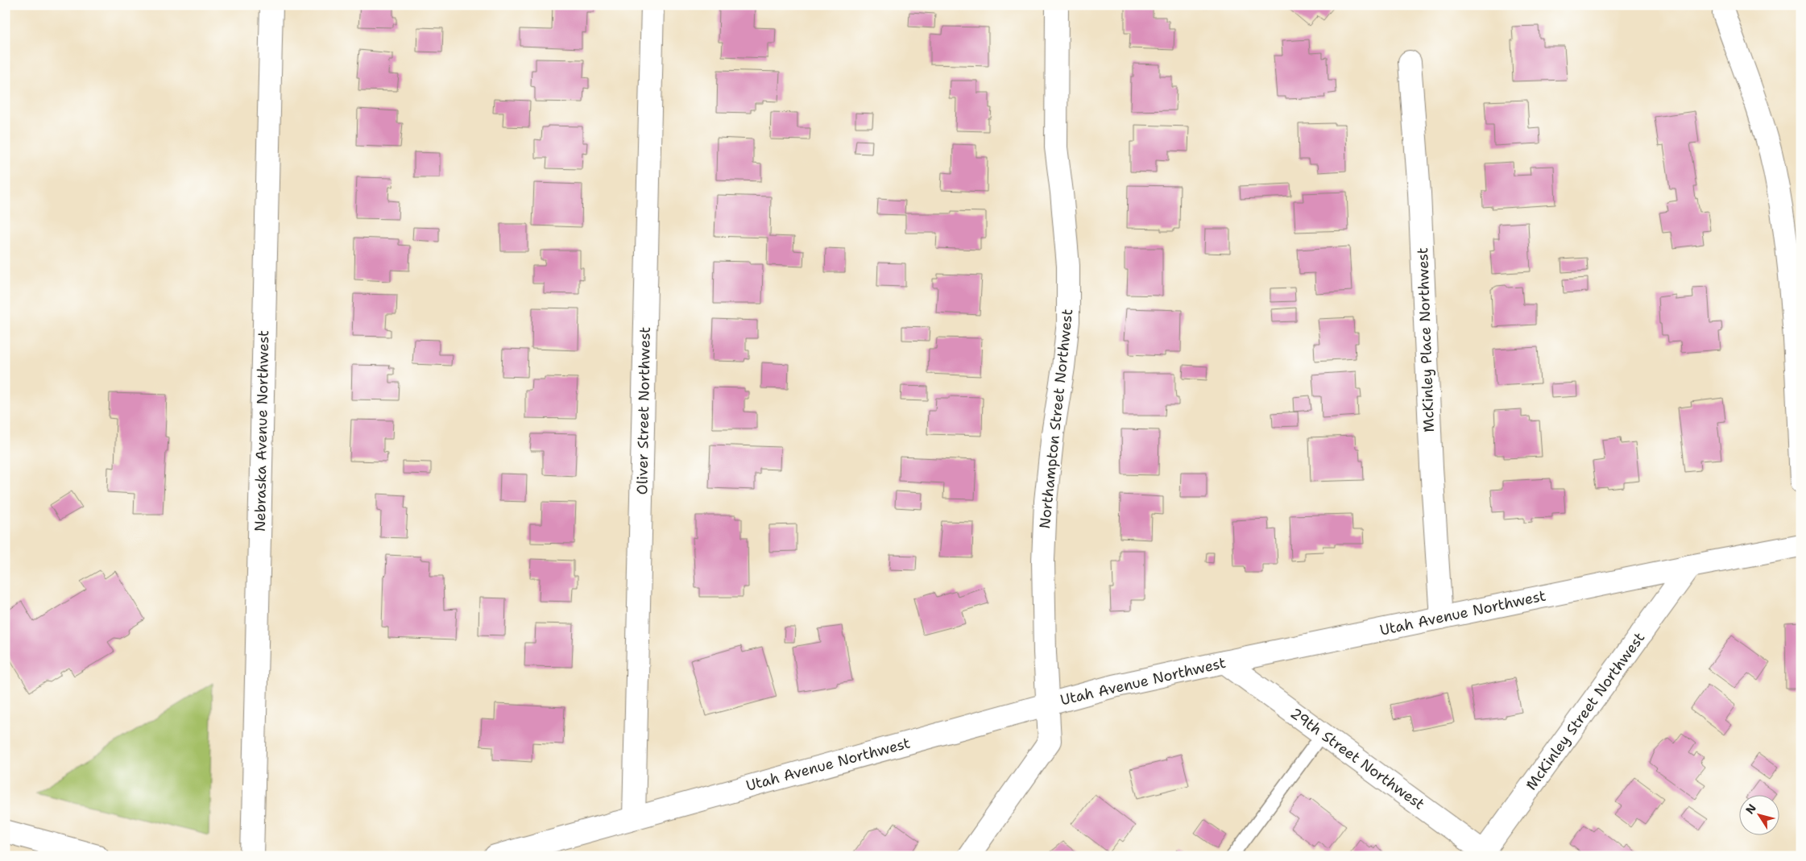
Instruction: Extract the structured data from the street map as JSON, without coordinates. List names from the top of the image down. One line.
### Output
{"streets":{"street":["McKinley Place Northwest","Oliver Street Northwest","Northampton Street Northwest","Nebraska Avenue Northwest","Utah Avenue Northwest","McKinley Street Northwest","29th Street Northwest"]},"crossings":[["McKinley Place Northwest","Utah Avenue Northwest"],["Oliver Street Northwest","Utah Avenue Northwest"],["Northampton Street Northwest","Utah Avenue Northwest"],["Utah Avenue Northwest","McKinley Street Northwest"],["Utah Avenue Northwest","29th Street Northwest"],["McKinley Street Northwest","29th Street Northwest"]],"north":"top left"}
